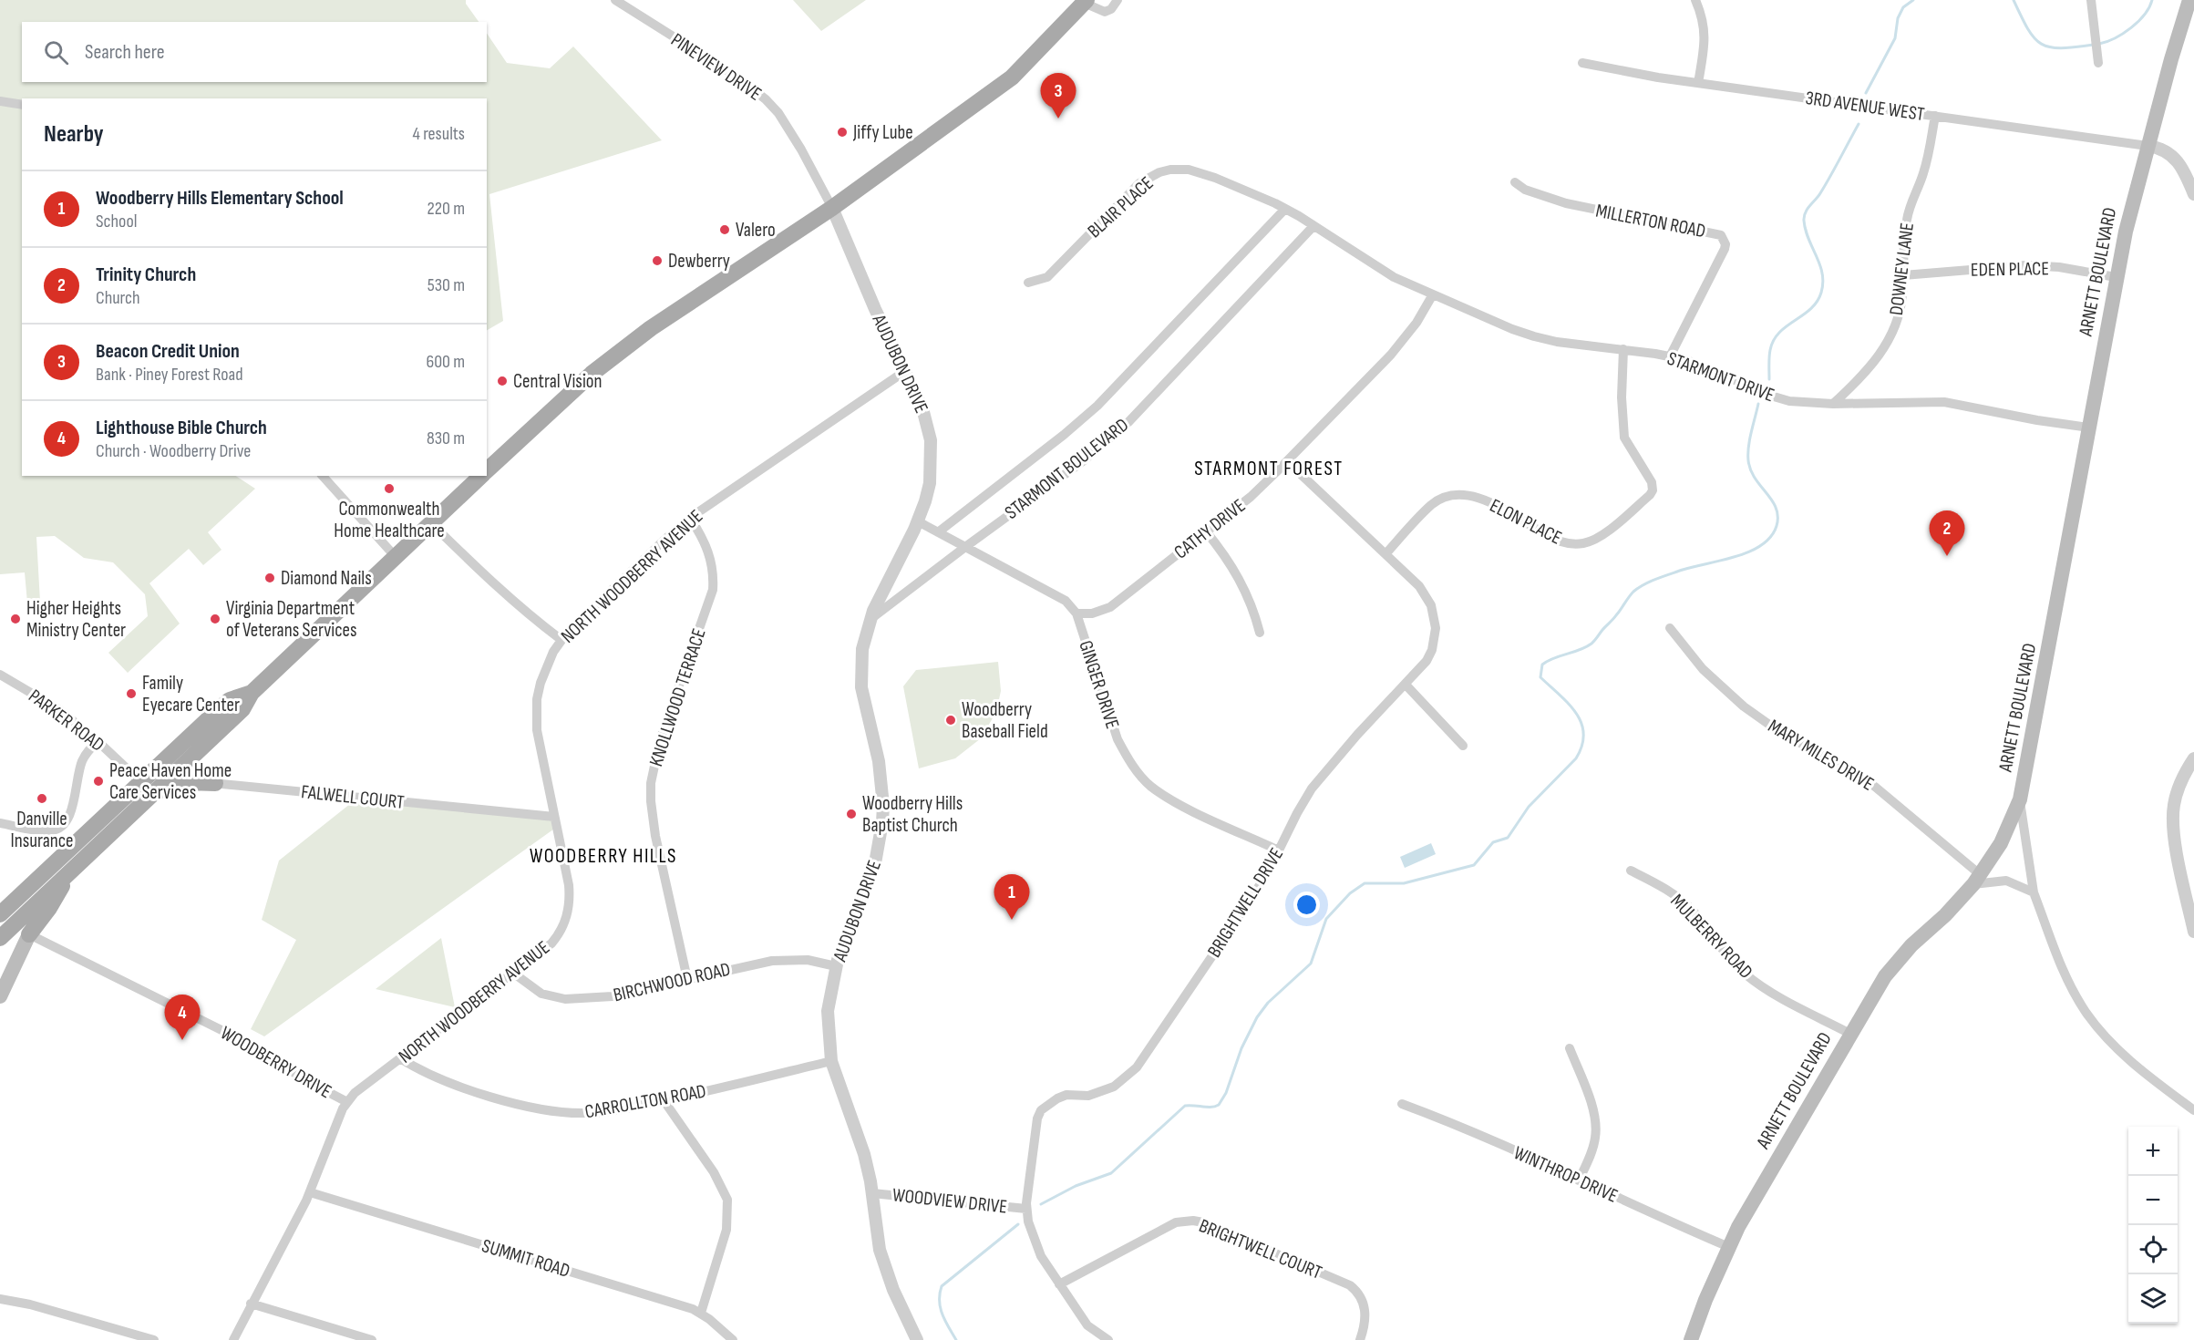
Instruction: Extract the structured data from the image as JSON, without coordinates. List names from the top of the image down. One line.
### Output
{"streets":{"main road":["ARNETT BOULEVARD"],"street":["PINEVIEW DRIVE","3RD AVENUE WEST","BLAIR PLACE","MILLERTON ROAD","DOWNEY LANE","EDEN PLACE","AUDUBON DRIVE","STARMONT DRIVE","STARMONT BOULEVARD","ELON PLACE","CATHY DRIVE","NORTH WOODBERRY AVENUE","GINGER DRIVE","KNOLLWOOD TERRACE","PARKER ROAD","MARY MILES DRIVE","FALWELL COURT","BRIGHTWELL DRIVE","MULBERRY ROAD","BIRCHWOOD ROAD","WOODBERRY DRIVE","CARROLLTON ROAD","WINTHROP DRIVE","WOODVIEW DRIVE","BRIGHTWELL COURT","SUMMIT ROAD"]},"crossings":[["PINEVIEW DRIVE","AUDUBON DRIVE"],["3RD AVENUE WEST","DOWNEY LANE"],["3RD AVENUE WEST","ARNETT BOULEVARD"],["BLAIR PLACE","STARMONT DRIVE"],["BLAIR PLACE","STARMONT BOULEVARD"],["MILLERTON ROAD","STARMONT DRIVE"],["DOWNEY LANE","EDEN PLACE"],["DOWNEY LANE","STARMONT DRIVE"],["EDEN PLACE","ARNETT BOULEVARD"],["ARNETT BOULEVARD","STARMONT DRIVE"],["ARNETT BOULEVARD","MARY MILES DRIVE"],["ARNETT BOULEVARD","MULBERRY ROAD"],["ARNETT BOULEVARD","WINTHROP DRIVE"],["AUDUBON DRIVE","STARMONT BOULEVARD"],["AUDUBON DRIVE","NORTH WOODBERRY AVENUE"],["AUDUBON DRIVE","BIRCHWOOD ROAD"],["AUDUBON DRIVE","CARROLLTON ROAD"],["AUDUBON DRIVE","WOODVIEW DRIVE"],["STARMONT DRIVE","STARMONT BOULEVARD"],["STARMONT DRIVE","ELON PLACE"],["STARMONT DRIVE","CATHY DRIVE"],["ELON PLACE","BRIGHTWELL DRIVE"],["CATHY DRIVE","GINGER DRIVE"],["CATHY DRIVE","BRIGHTWELL DRIVE"],["NORTH WOODBERRY AVENUE","KNOLLWOOD TERRACE"],["NORTH WOODBERRY AVENUE","FALWELL COURT"],["NORTH WOODBERRY AVENUE","BIRCHWOOD ROAD"],["NORTH WOODBERRY AVENUE","WOODBERRY DRIVE"],["NORTH WOODBERRY AVENUE","CARROLLTON ROAD"],["GINGER DRIVE","BRIGHTWELL DRIVE"],["KNOLLWOOD TERRACE","BIRCHWOOD ROAD"],["PARKER ROAD","FALWELL COURT"],["BRIGHTWELL DRIVE","WOODVIEW DRIVE"],["BRIGHTWELL DRIVE","BRIGHTWELL COURT"]],"districts":["STARMONT FOREST","WOODBERRY HILLS"],"places":["Jiffy Lube","Valero","Dewberry","Central Vision","Commonwealth Home Healthcare","Diamond Nails","Higher Heights Ministry Center","Virginia Department of Veterans Services","Family Eyecare Center","Woodberry Baseball Field","Peace Haven Home Care Services","Danville Insurance","Woodberry Hills Baptist Church"],"page":{"search":"Search here","pins":["3","2","1","4"],"heading":["Nearby","4 results"],"list":[{"mark":"1","name":"Woodberry Hills Elementary School","note":"School","value":"220 m"},{"mark":"2","name":"Trinity Church","note":"Church","value":"530 m"},{"mark":"3","name":"Beacon Credit Union","note":"Bank · Piney Forest Road","value":"600 m"},{"mark":"4","name":"Lighthouse Bible Church","note":"Church · Woodberry Drive","value":"830 m"}],"map_buttons":["+","−"]}}
